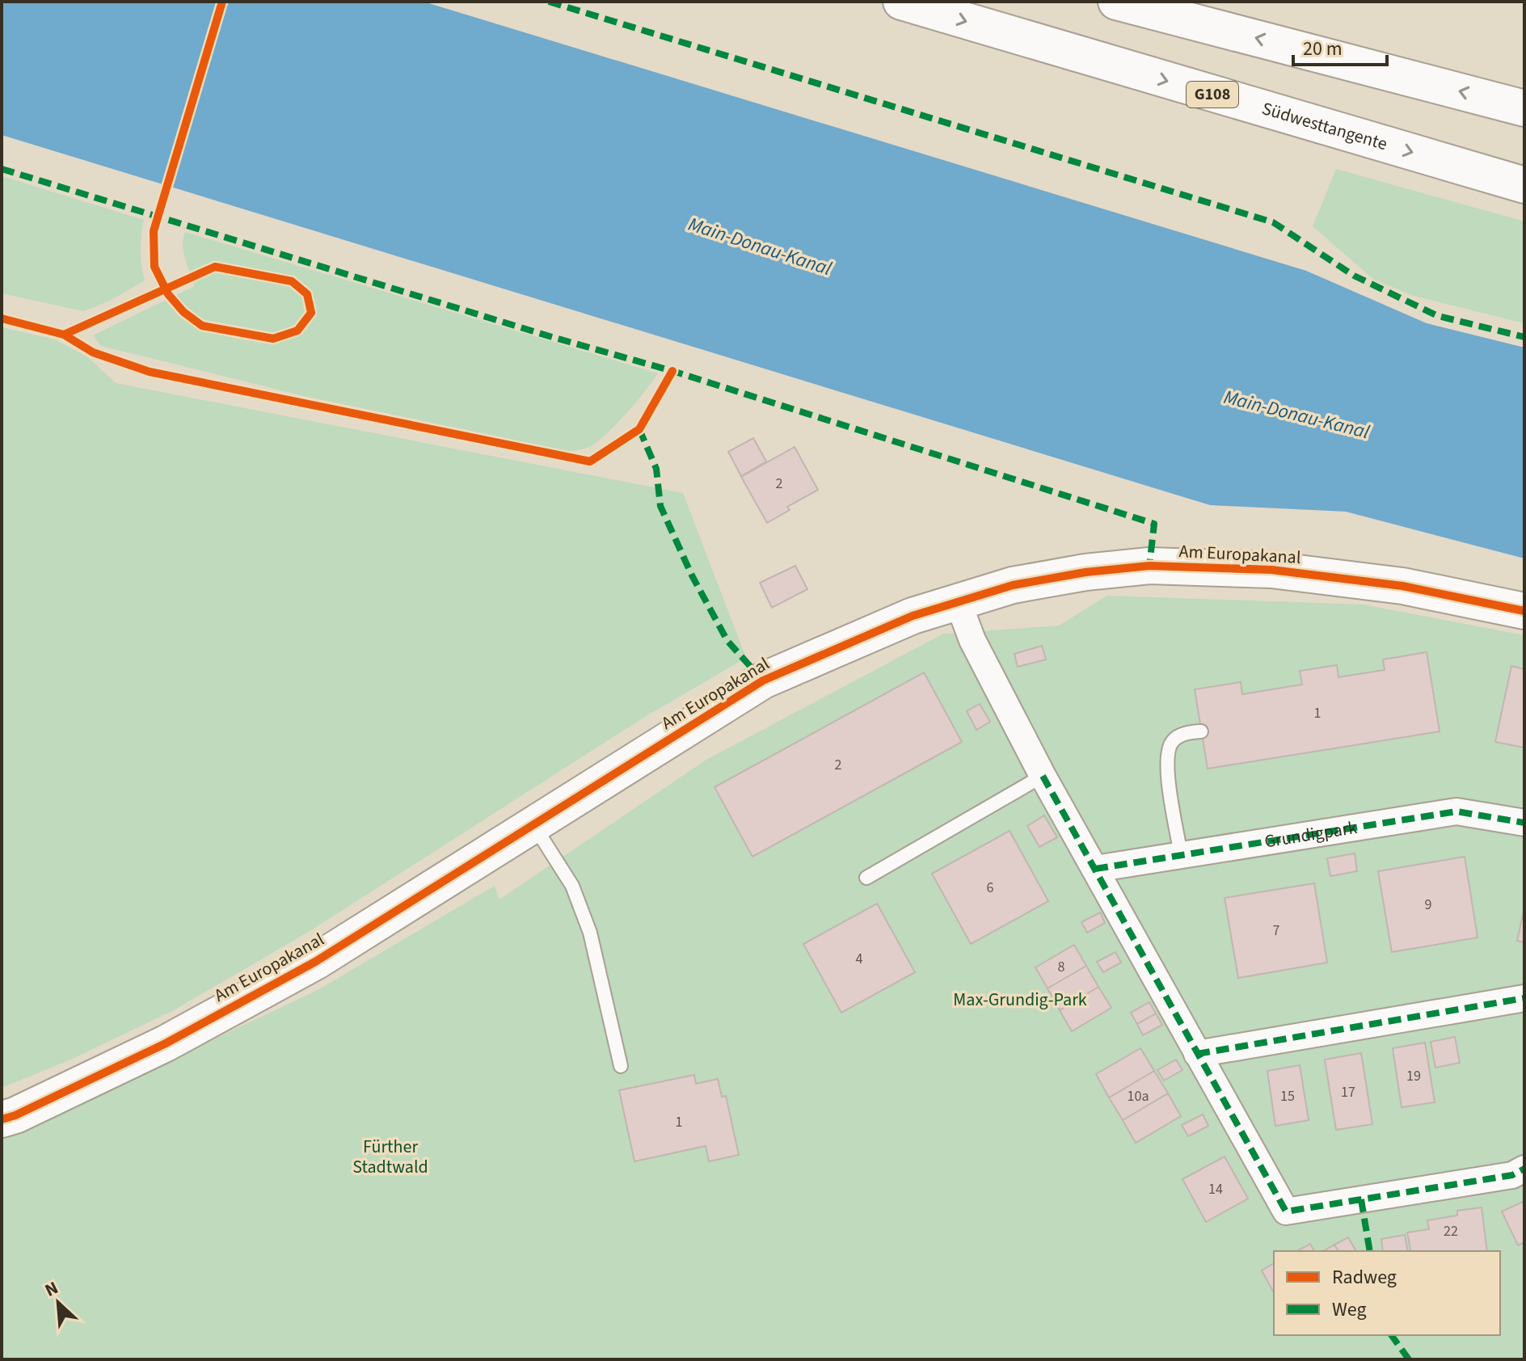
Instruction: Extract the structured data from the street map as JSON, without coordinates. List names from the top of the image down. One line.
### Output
{"streets":{"main road":["G108","Südwesttangente","Am Europakanal"],"street":["Grundigpark"]},"water":["Main-Donau-Kanal"],"parks":["Max-Grundig-Park","Fürther Stadtwald"],"house_numbers":["2","1","2","6","9","7","4","8","19","17","10a","15","1","14","22"],"legend":["Radweg","Weg"],"scale_bar":"20 m","north":"top left"}
